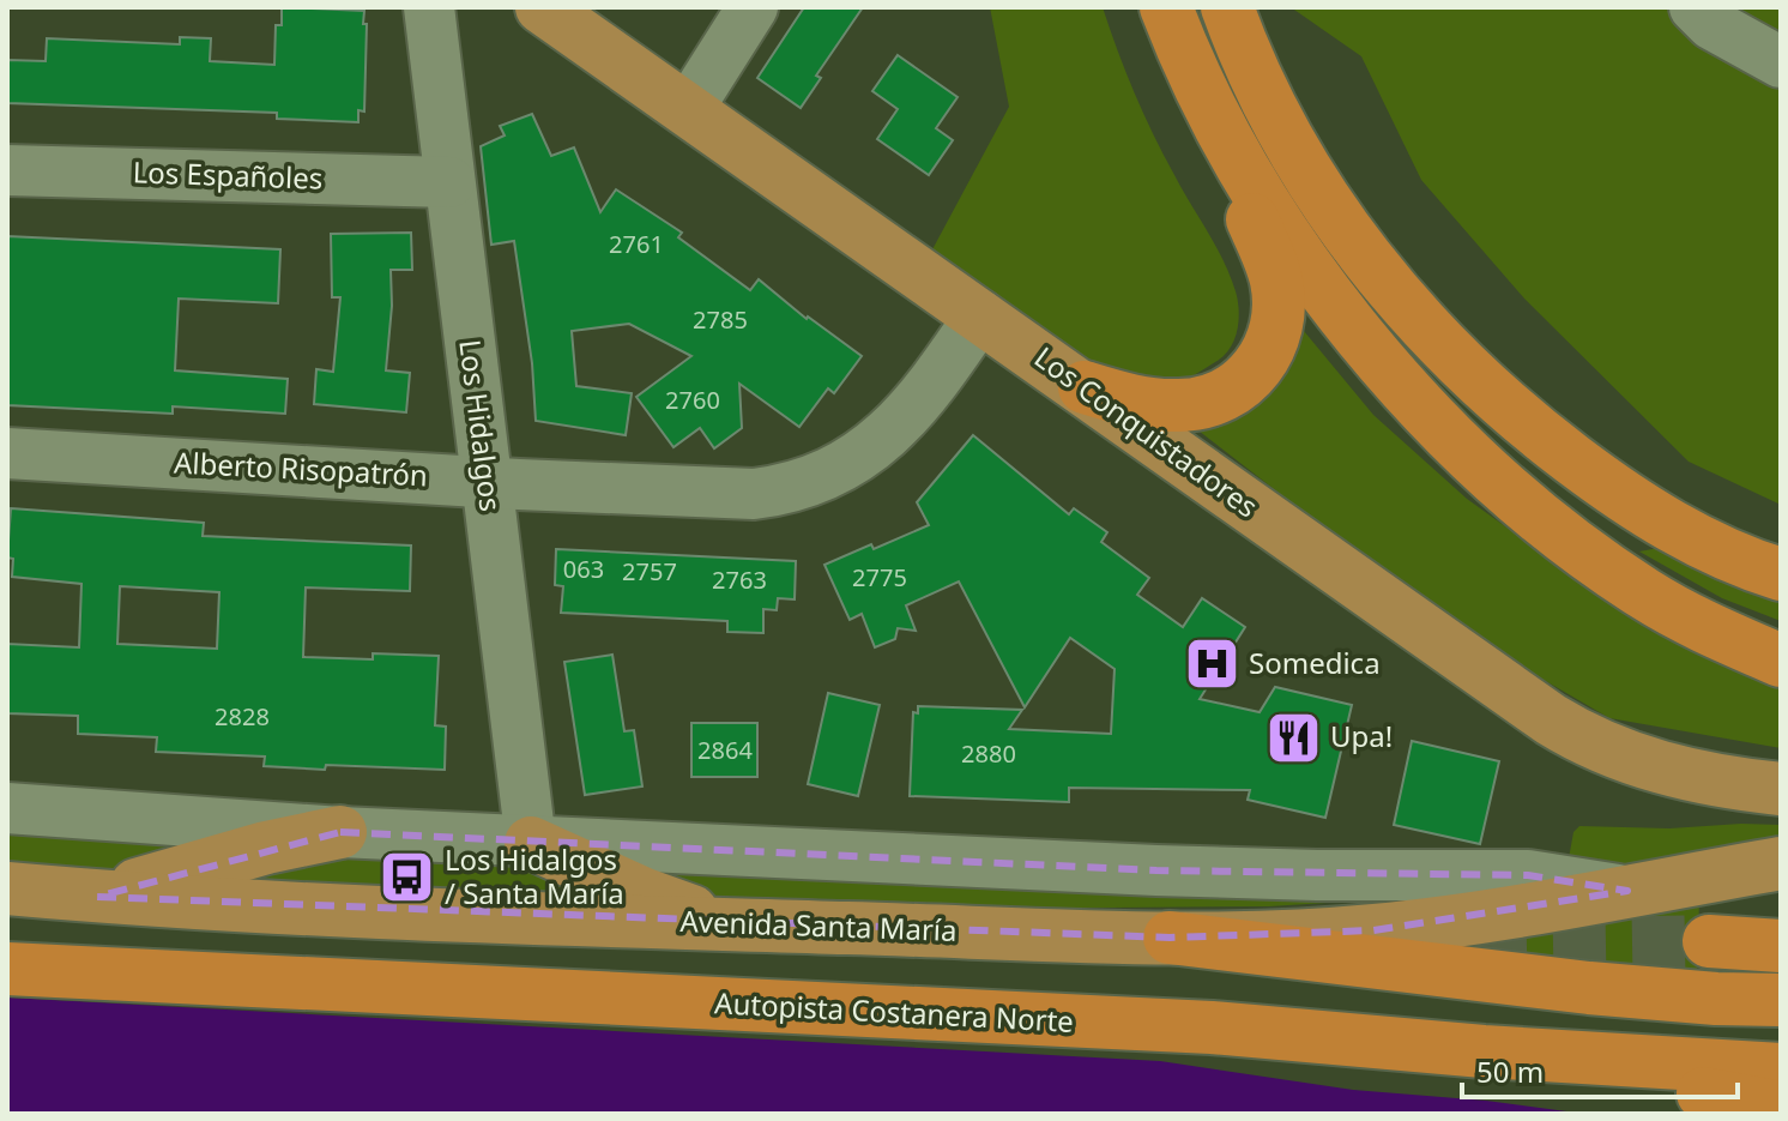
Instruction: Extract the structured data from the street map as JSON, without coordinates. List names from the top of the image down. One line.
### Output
{"streets":{"highway":["Autopista Costanera Norte"],"main road":["Los Conquistadores","Avenida Santa María"],"street":["Los Españoles","Los Hidalgos","Alberto Risopatrón"]},"crossings":[["Los Españoles","Los Hidalgos"],["Los Hidalgos","Alberto Risopatrón"],["Los Hidalgos","Avenida Santa María"],["Los Conquistadores","Alberto Risopatrón"]],"places":{"hospital":["Somedica"],"restaurant":["Upa!"],"bus stop":["Los Hidalgos / Santa María"]},"house_numbers":["2761","2785","2760","063","2757","2775","2763","2828","2864","2880"],"scale_bar":"50 m"}
